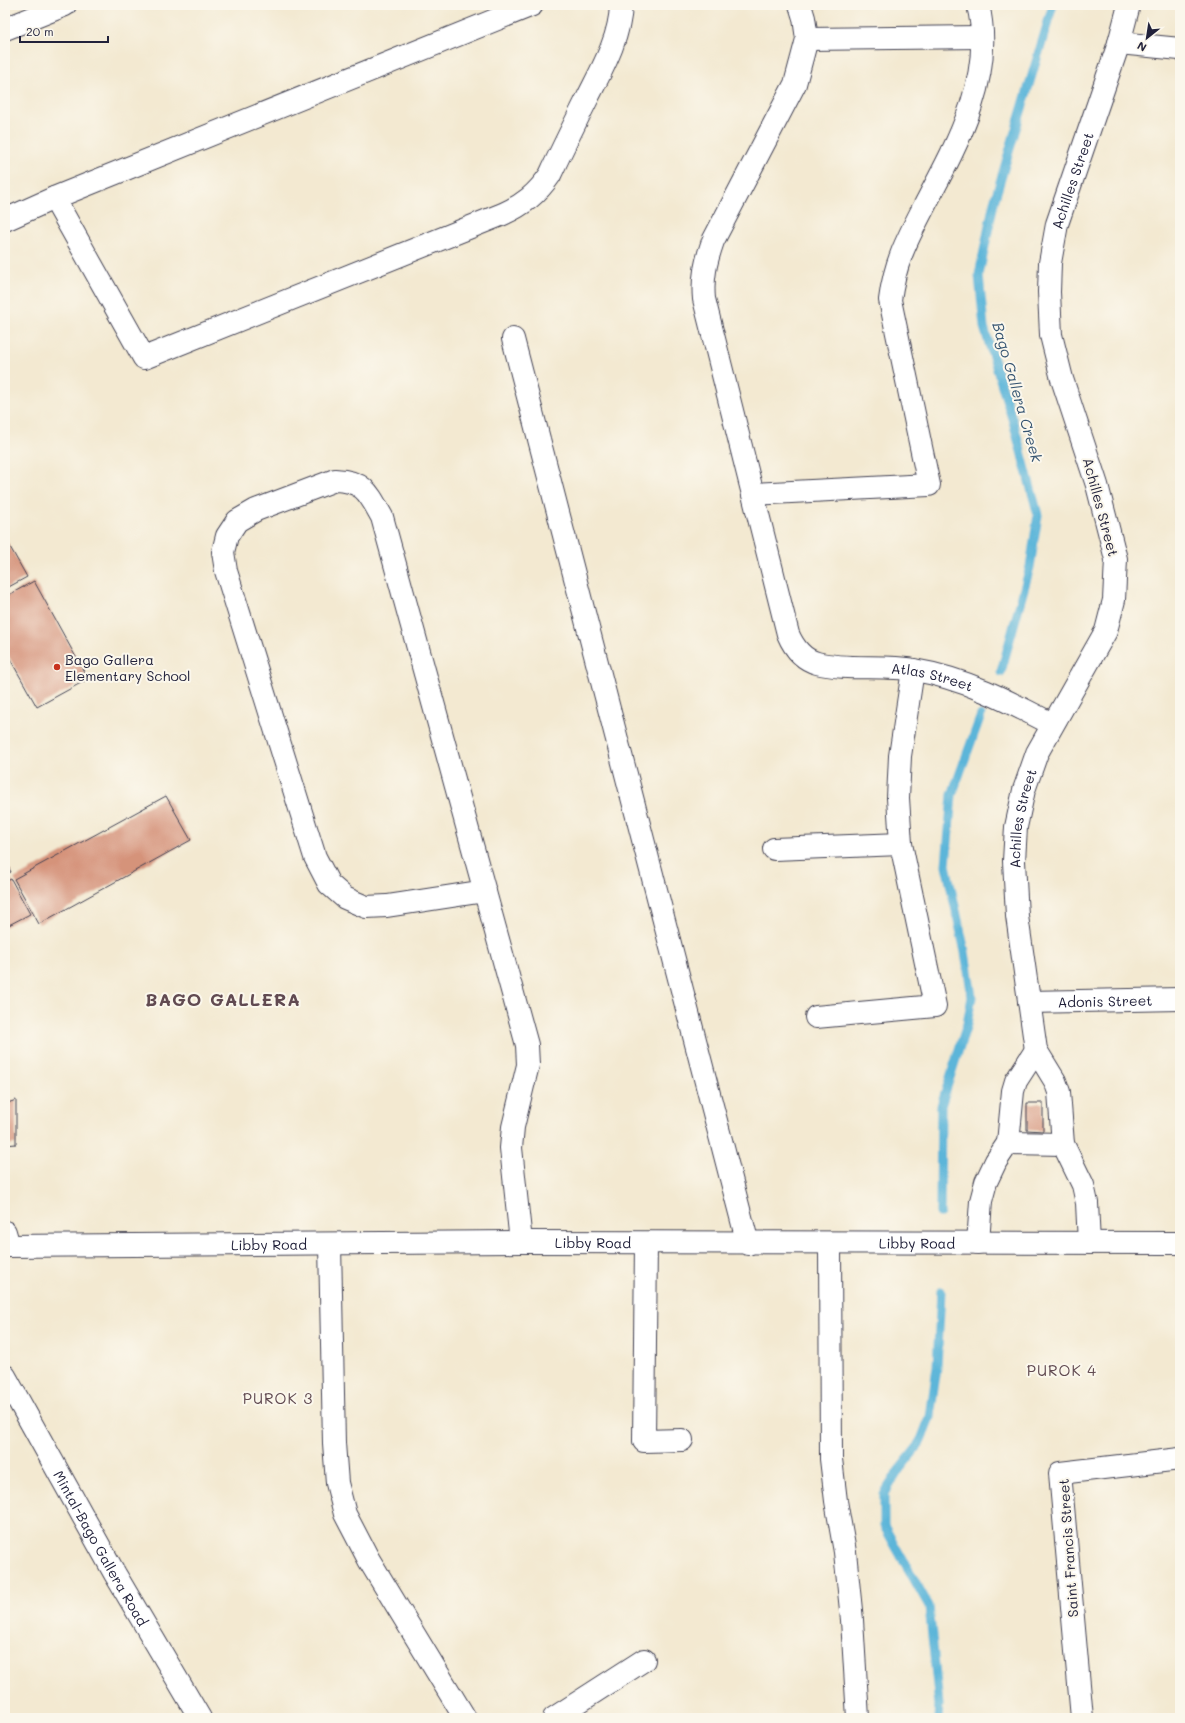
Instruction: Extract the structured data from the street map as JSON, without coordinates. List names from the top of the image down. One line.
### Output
{"streets":{"street":["Achilles Street","Atlas Street","Adonis Street","Libby Road","Mintal-Bago Gallera Road","Saint Francis Street"]},"crossings":[["Achilles Street","Atlas Street"],["Achilles Street","Adonis Street"],["Achilles Street","Libby Road"]],"districts":["BAGO GALLERA","PUROK 4","PUROK 3"],"water":["Bago Gallera Creek"],"places":["Bago Gallera Elementary School"],"scale_bar":"20 m","north":"bottom left"}
